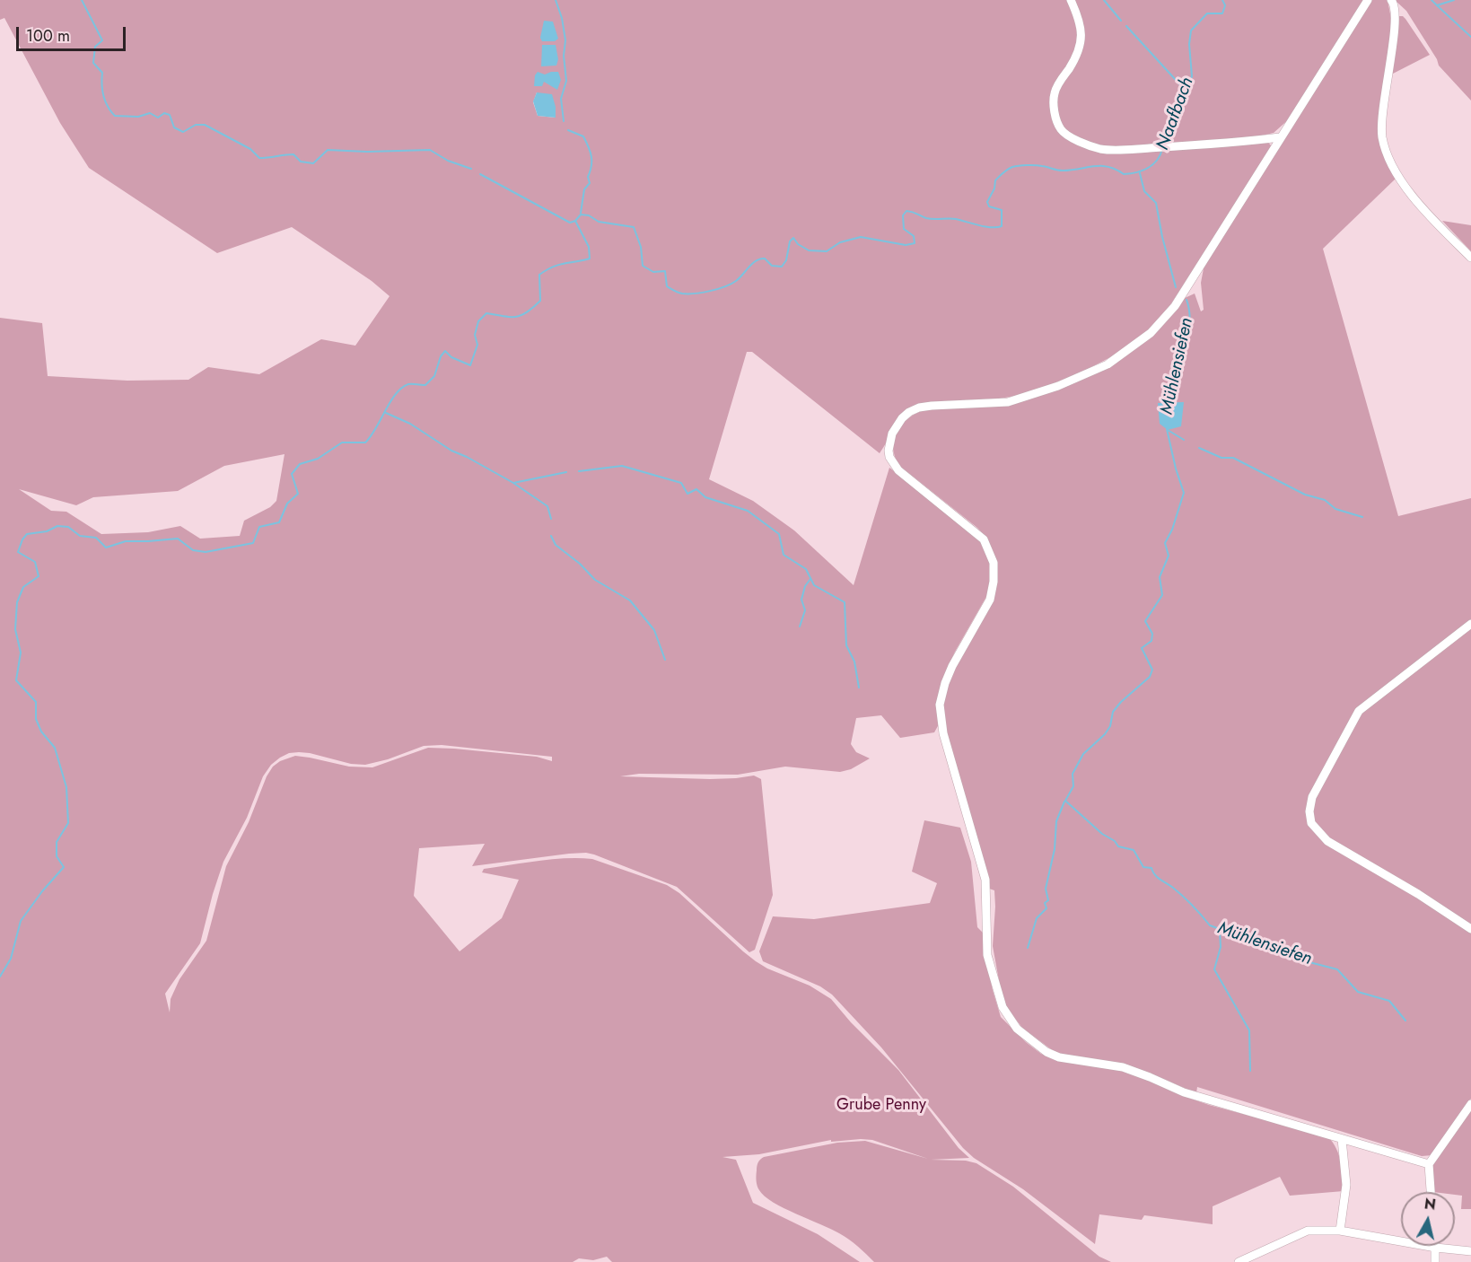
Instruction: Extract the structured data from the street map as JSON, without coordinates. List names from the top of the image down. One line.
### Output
{"water":["Naafbach","Mühlensiefen"],"parks":["Grube Penny"],"scale_bar":"100 m","north":"top"}
